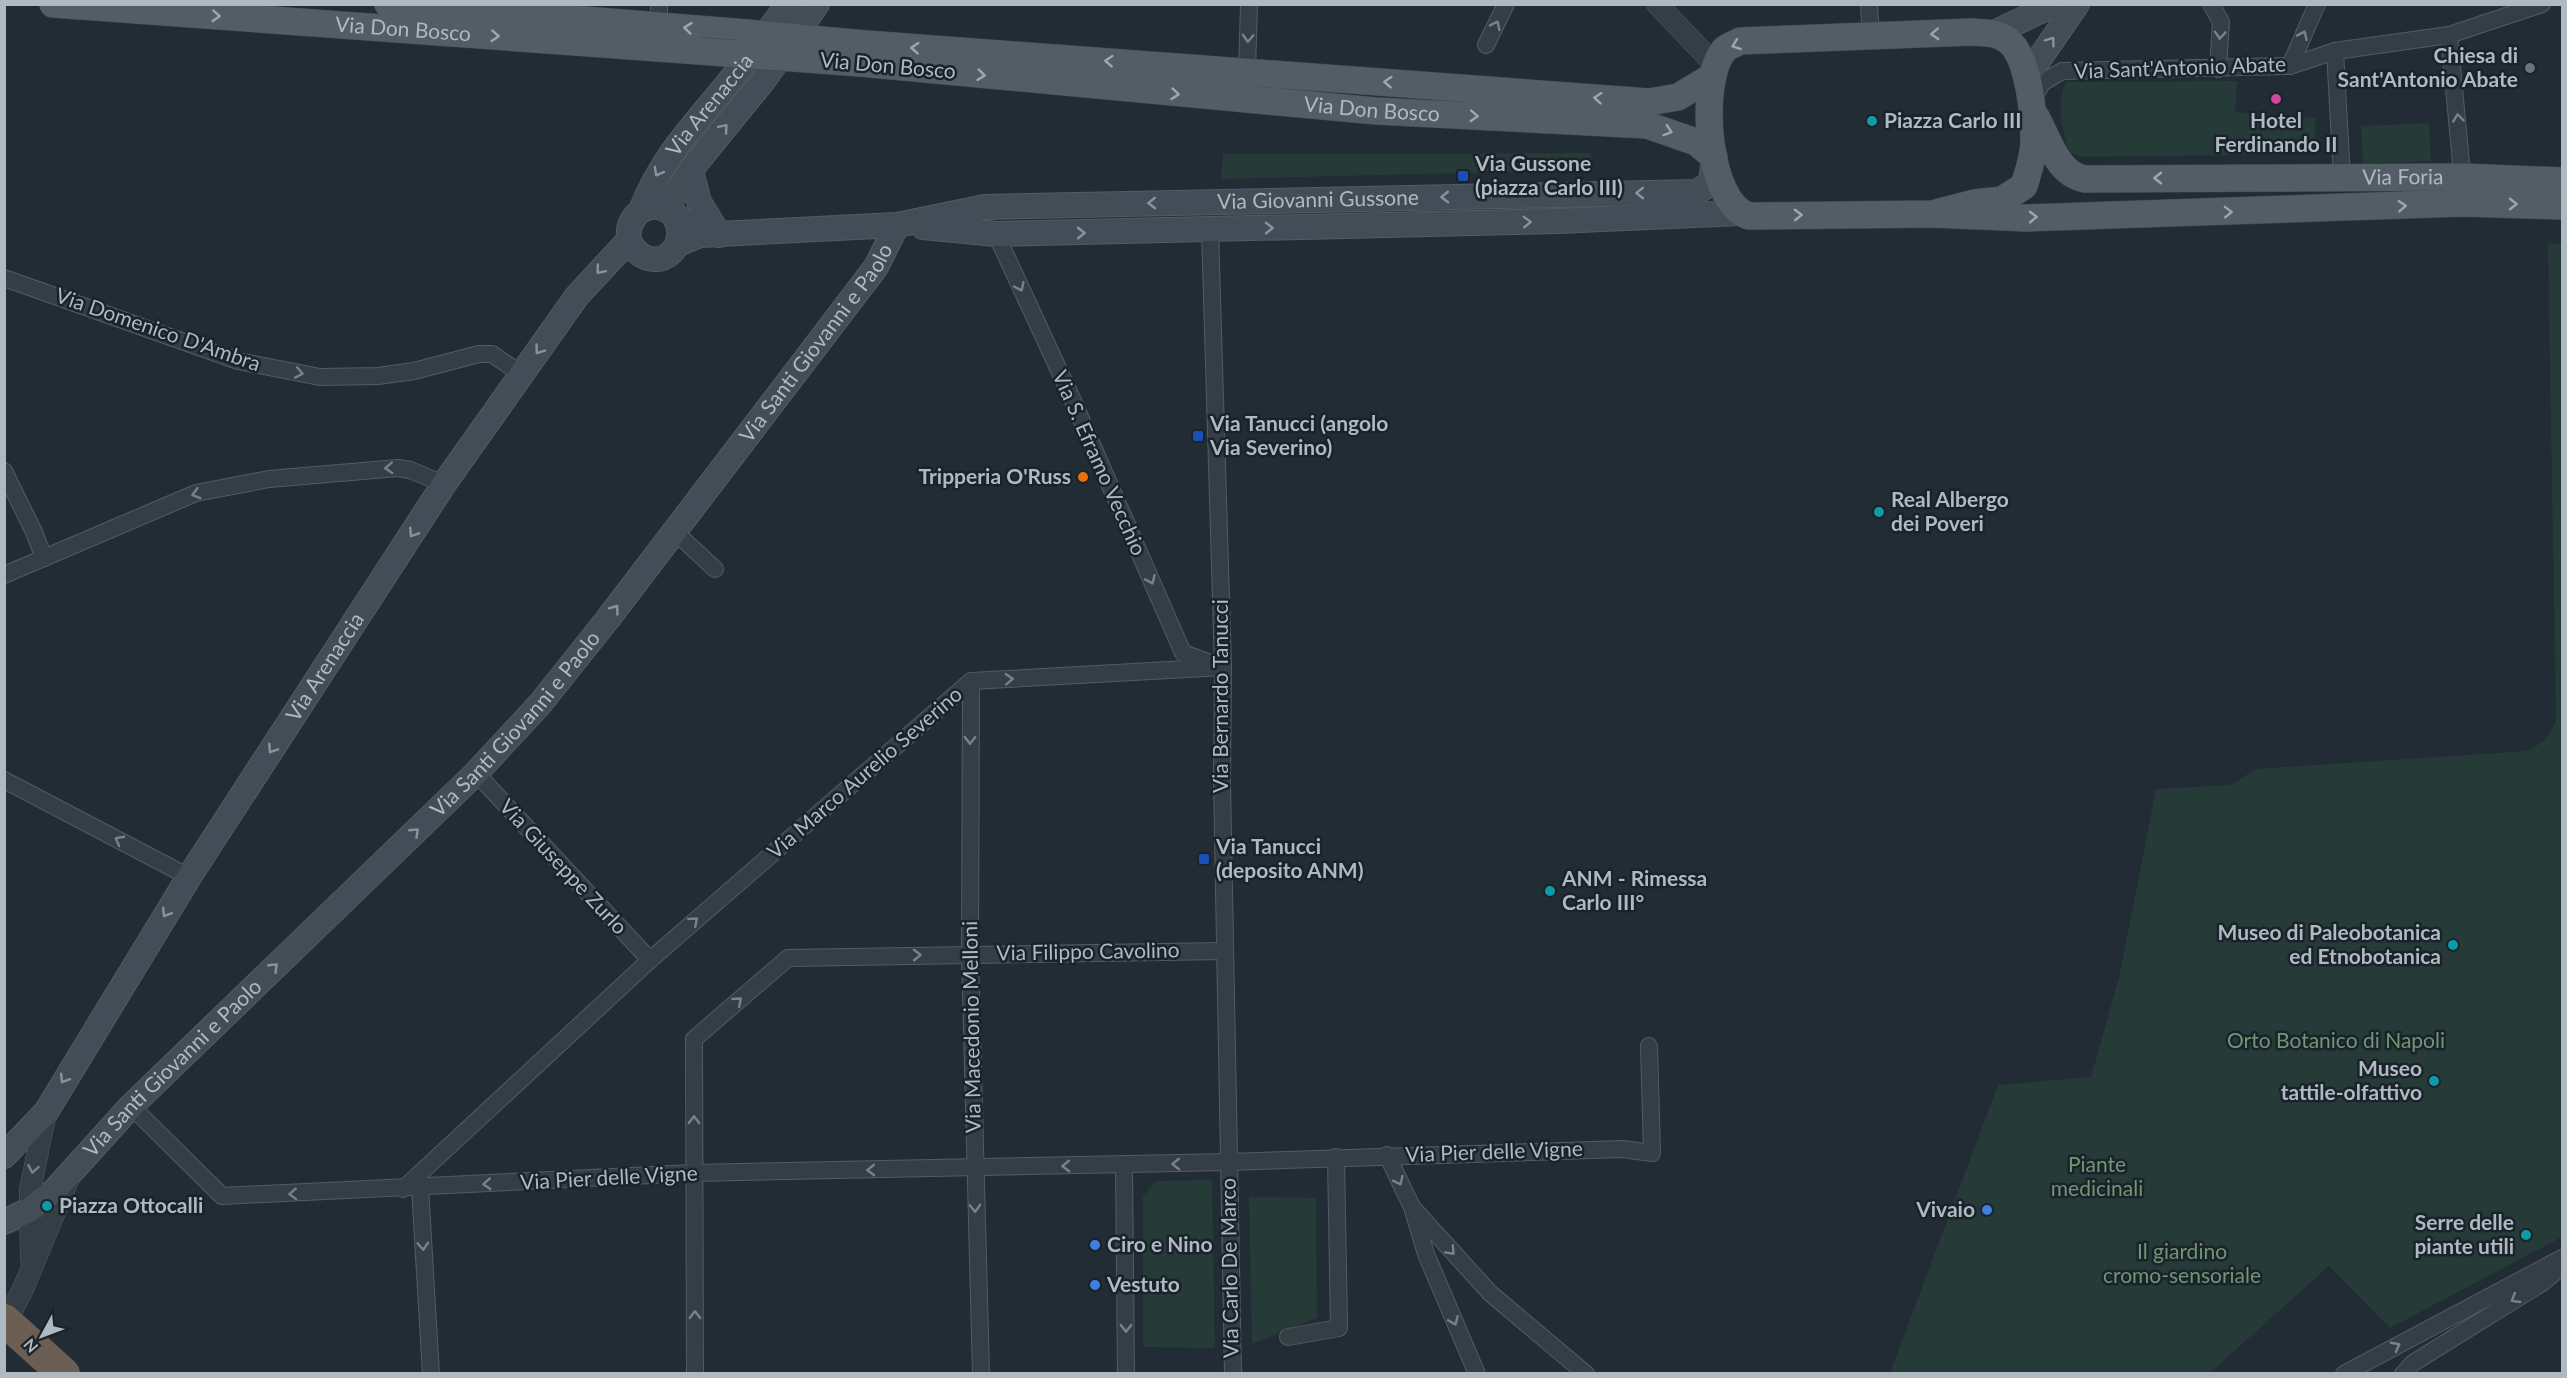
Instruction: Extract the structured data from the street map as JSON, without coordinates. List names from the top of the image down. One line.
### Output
{"streets":{"main road":["Via Don Bosco","Via Arenaccia","Via Foria","Via Giovanni Gussone","Via Santi Giovanni e Paolo"],"street":["Via Sant'Antonio Abate","Via Domenico D'Ambra","Via S. Eframo Vecchio","Via Bernardo Tanucci","Via Marco Aurelio Severino","Via Giuseppe Zurlo","Via Filippo Cavolino","Via Macedonio Melloni","Via Pier delle Vigne","Via Carlo De Marco"]},"crossings":[["Via Don Bosco","Via Giovanni Gussone"],["Via Arenaccia","Via Giovanni Gussone"],["Via Arenaccia","Via Domenico D'Ambra"],["Via Giovanni Gussone","Via Santi Giovanni e Paolo"],["Via Giovanni Gussone","Via S. Eframo Vecchio"],["Via Giovanni Gussone","Via Bernardo Tanucci"],["Via Santi Giovanni e Paolo","Via Giuseppe Zurlo"],["Via Santi Giovanni e Paolo","Via Pier delle Vigne"],["Via S. Eframo Vecchio","Via Bernardo Tanucci"],["Via S. Eframo Vecchio","Via Marco Aurelio Severino"],["Via Bernardo Tanucci","Via Marco Aurelio Severino"],["Via Bernardo Tanucci","Via Filippo Cavolino"],["Via Bernardo Tanucci","Via Pier delle Vigne"],["Via Bernardo Tanucci","Via Carlo De Marco"],["Via Marco Aurelio Severino","Via Giuseppe Zurlo"],["Via Marco Aurelio Severino","Via Macedonio Melloni"],["Via Marco Aurelio Severino","Via Pier delle Vigne"],["Via Filippo Cavolino","Via Macedonio Melloni"],["Via Filippo Cavolino","Via Pier delle Vigne"],["Via Macedonio Melloni","Via Pier delle Vigne"],["Via Pier delle Vigne","Via Carlo De Marco"]],"one_way":["Via Santi Giovanni e Paolo","Via S. Eframo Vecchio","Via Marco Aurelio Severino","Via Filippo Cavolino","Via Macedonio Melloni","Via Pier delle Vigne"],"parks":["Orto Botanico di Napoli","Piante medicinali","Il giardino cromo-sensoriale"],"places":{"other":["Chiesa di Sant'Antonio Abate","Hotel Ferdinando II","Piazza Carlo III","Tripperia O'Russ","Real Albergo dei Poveri","ANM - Rimessa Carlo III°","Museo di Paleobotanica ed Etnobotanica","Museo tattile-olfattivo","Piazza Ottocalli","Vivaio","Serre delle piante utili","Ciro e Nino","Vestuto"],"transit":["Via Gussone (piazza Carlo III)","Via Tanucci (angolo Via Severino)","Via Tanucci (deposito ANM)"]},"north":"bottom left"}
